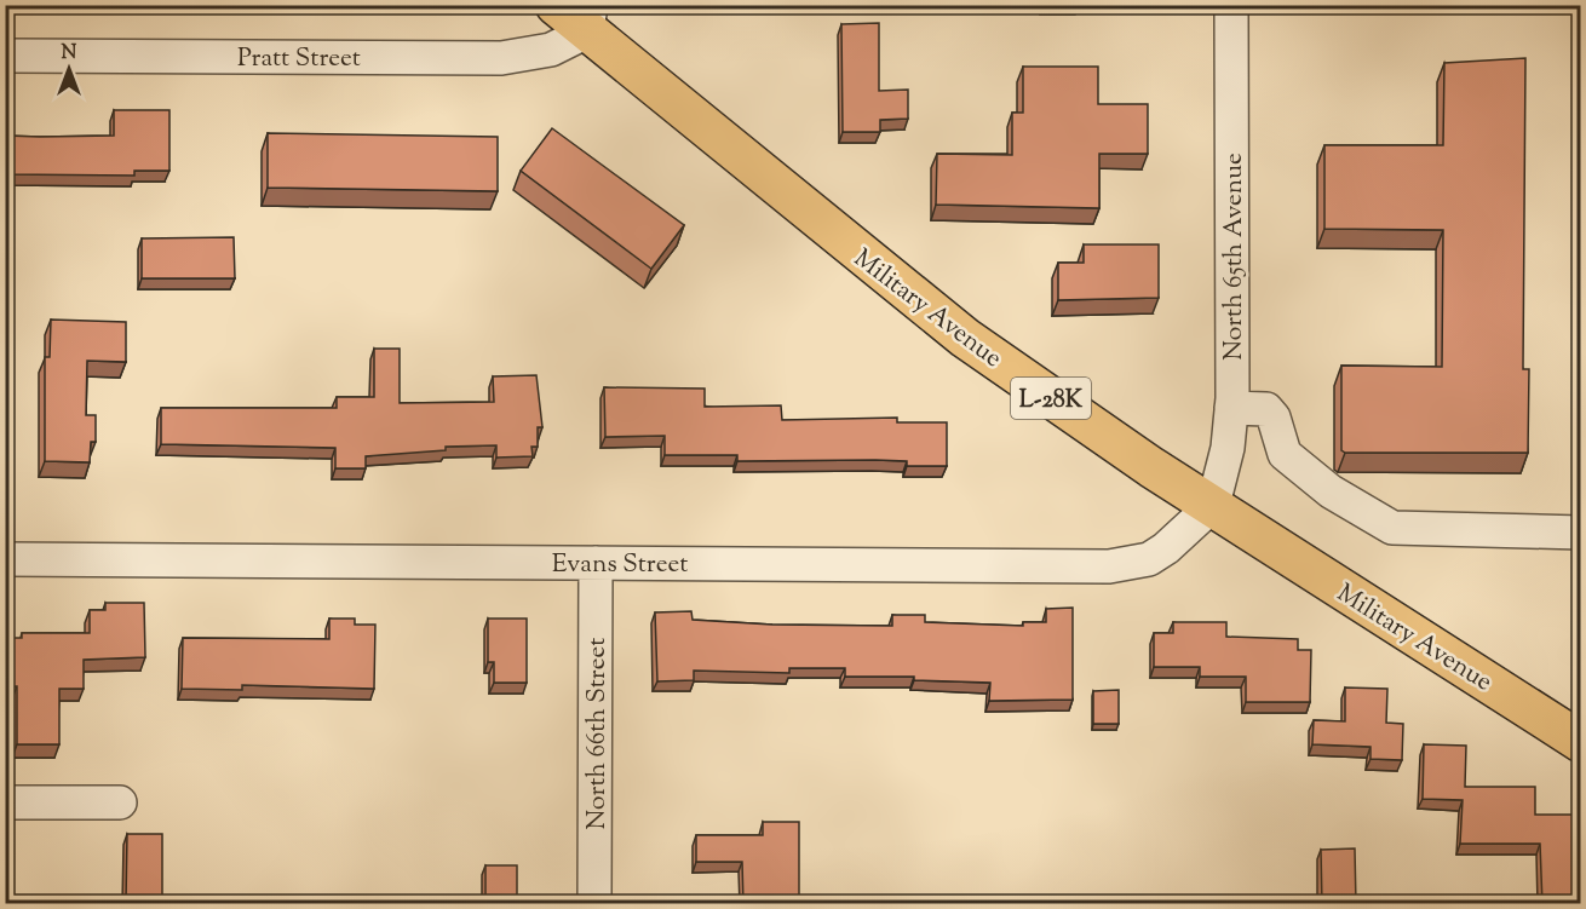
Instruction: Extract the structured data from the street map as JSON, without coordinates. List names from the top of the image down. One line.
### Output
{"streets":{"main road":["Military Avenue","L-28K"],"street":["Pratt Street","North 65th Avenue","Evans Street","North 66th Street"]},"crossings":[["Pratt Street","Military Avenue"],["North 65th Avenue","Military Avenue"],["North 65th Avenue","Evans Street"],["Military Avenue","Evans Street"],["Evans Street","North 66th Street"]],"north":"top"}
